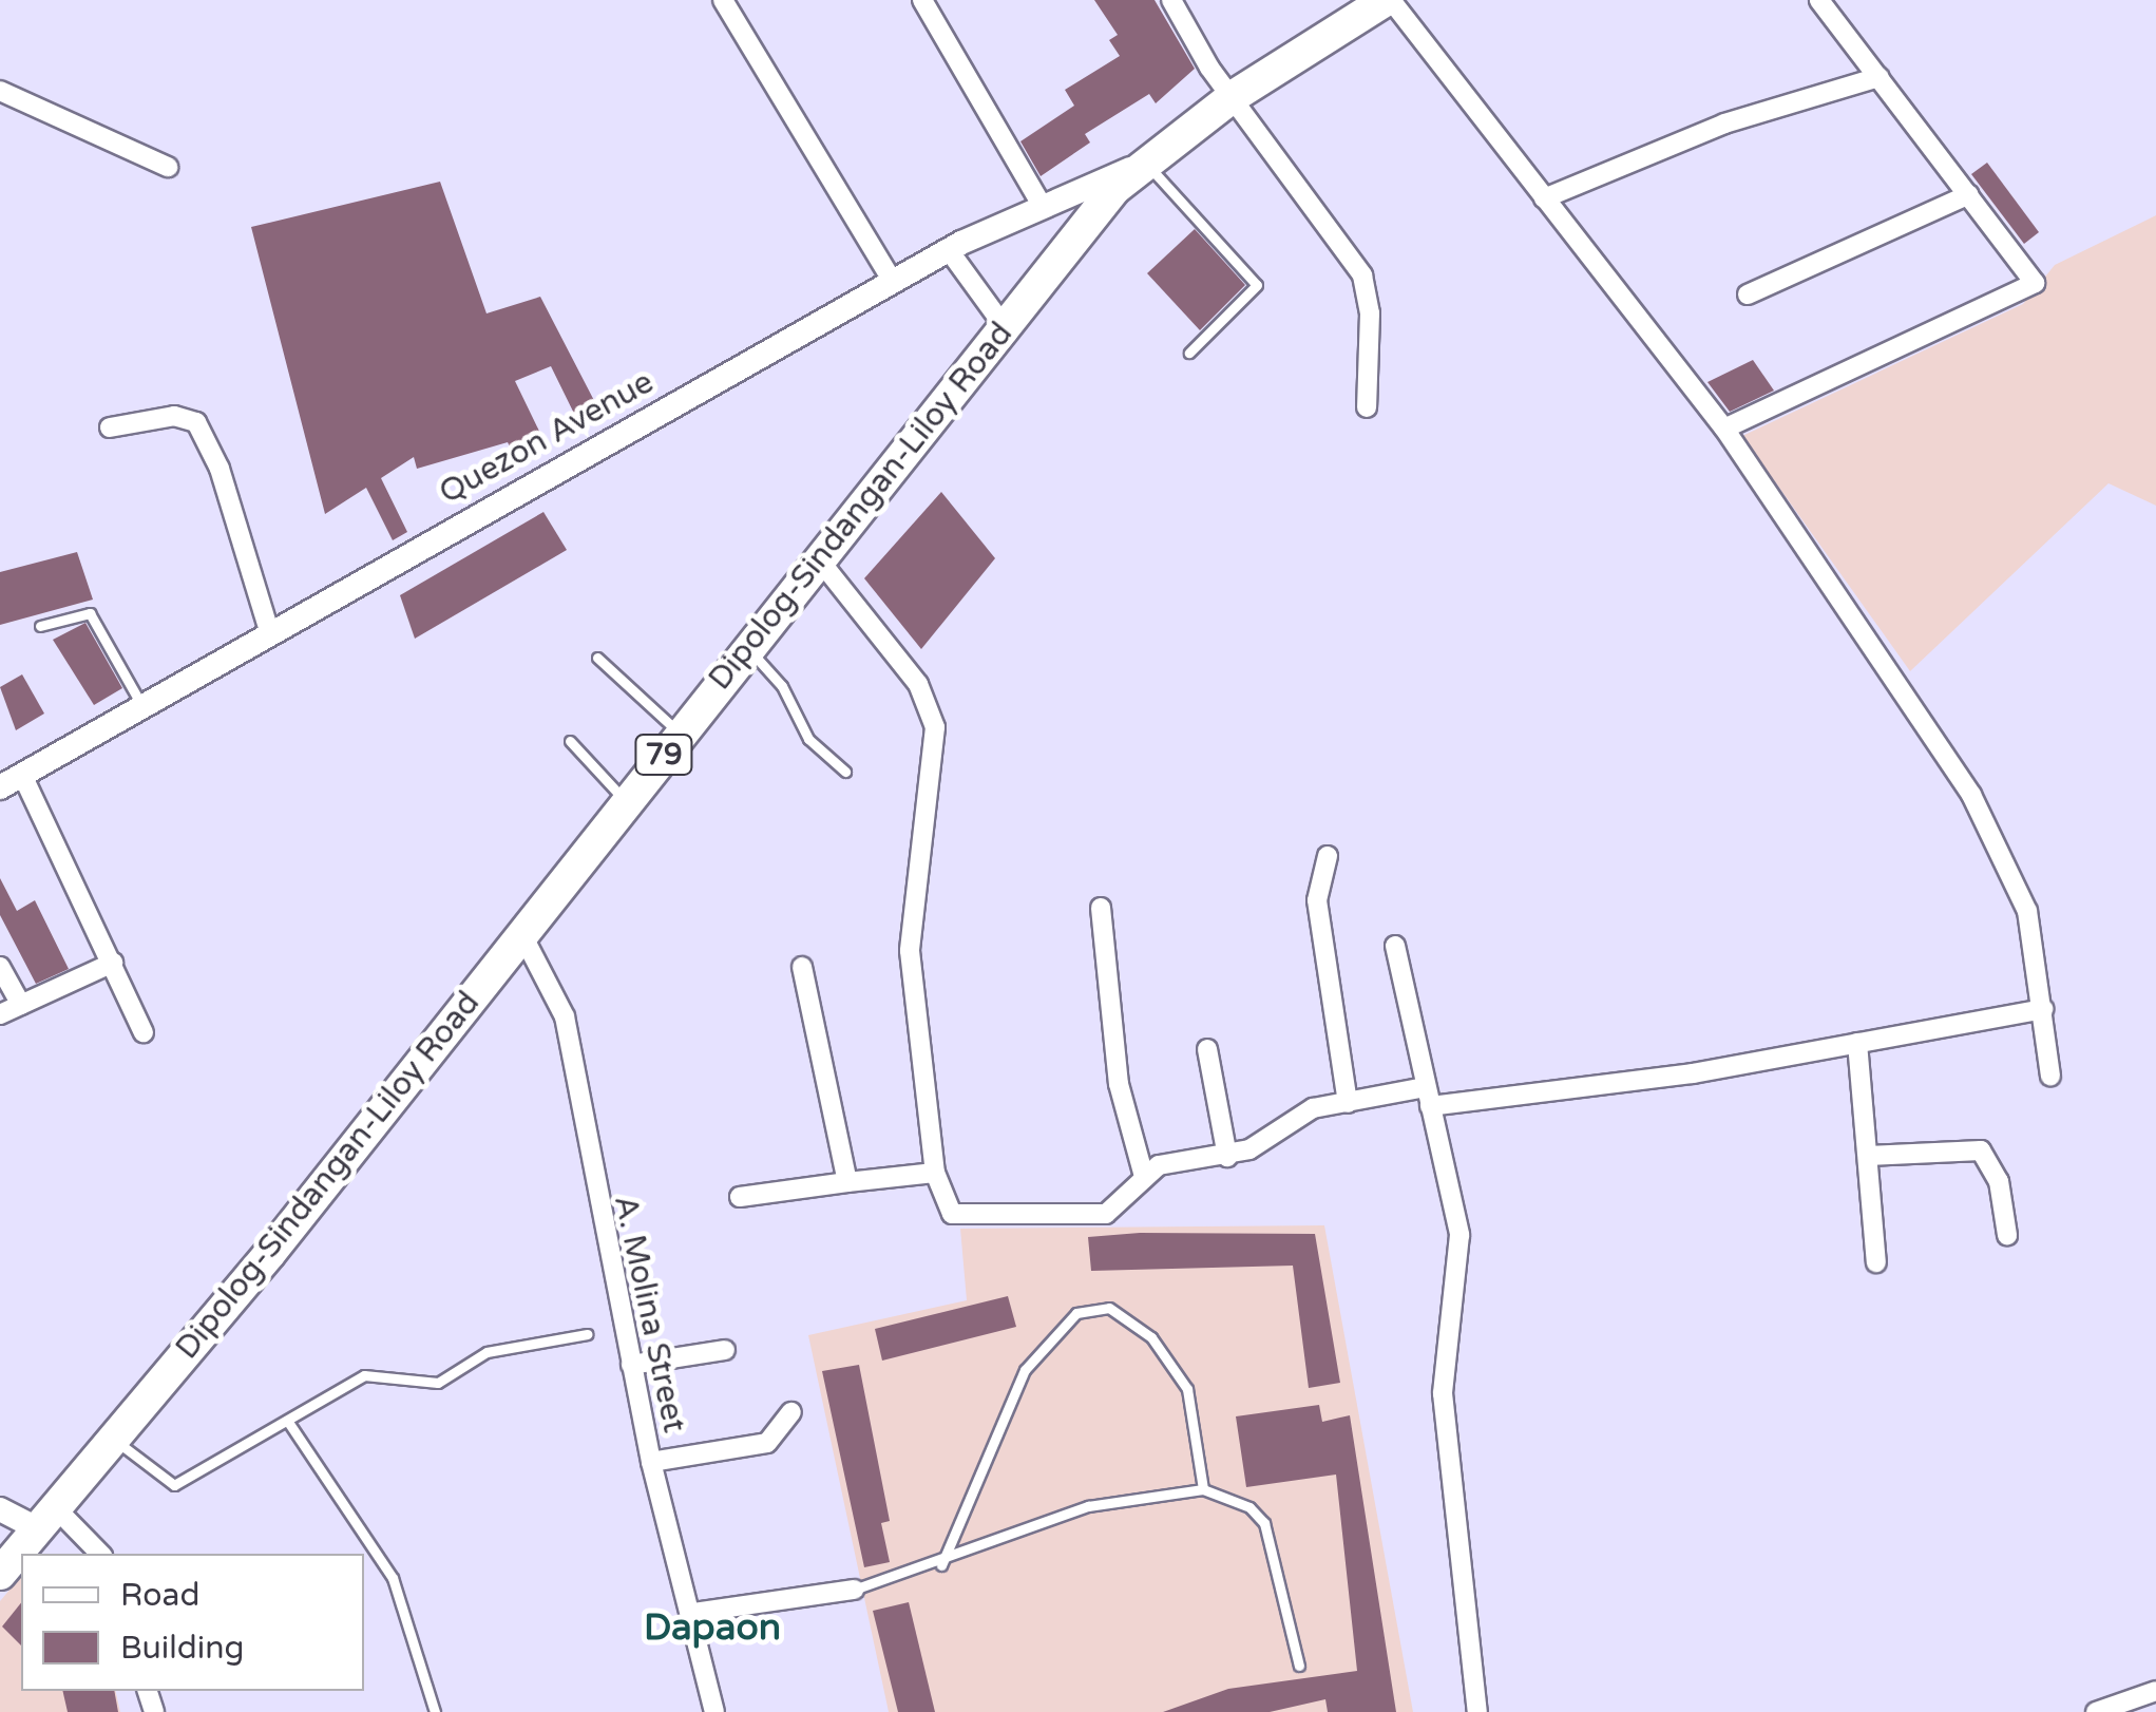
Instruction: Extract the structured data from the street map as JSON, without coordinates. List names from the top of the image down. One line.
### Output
{"streets":{"highway":["Dipolog-Sindangan-Liloy Road","79"],"street":["Quezon Avenue","A. Molina Street"]},"crossings":[["Quezon Avenue","Dipolog-Sindangan-Liloy Road"],["Dipolog-Sindangan-Liloy Road","A. Molina Street"]],"districts":["Dapaon"],"legend":["Road","Building"]}
